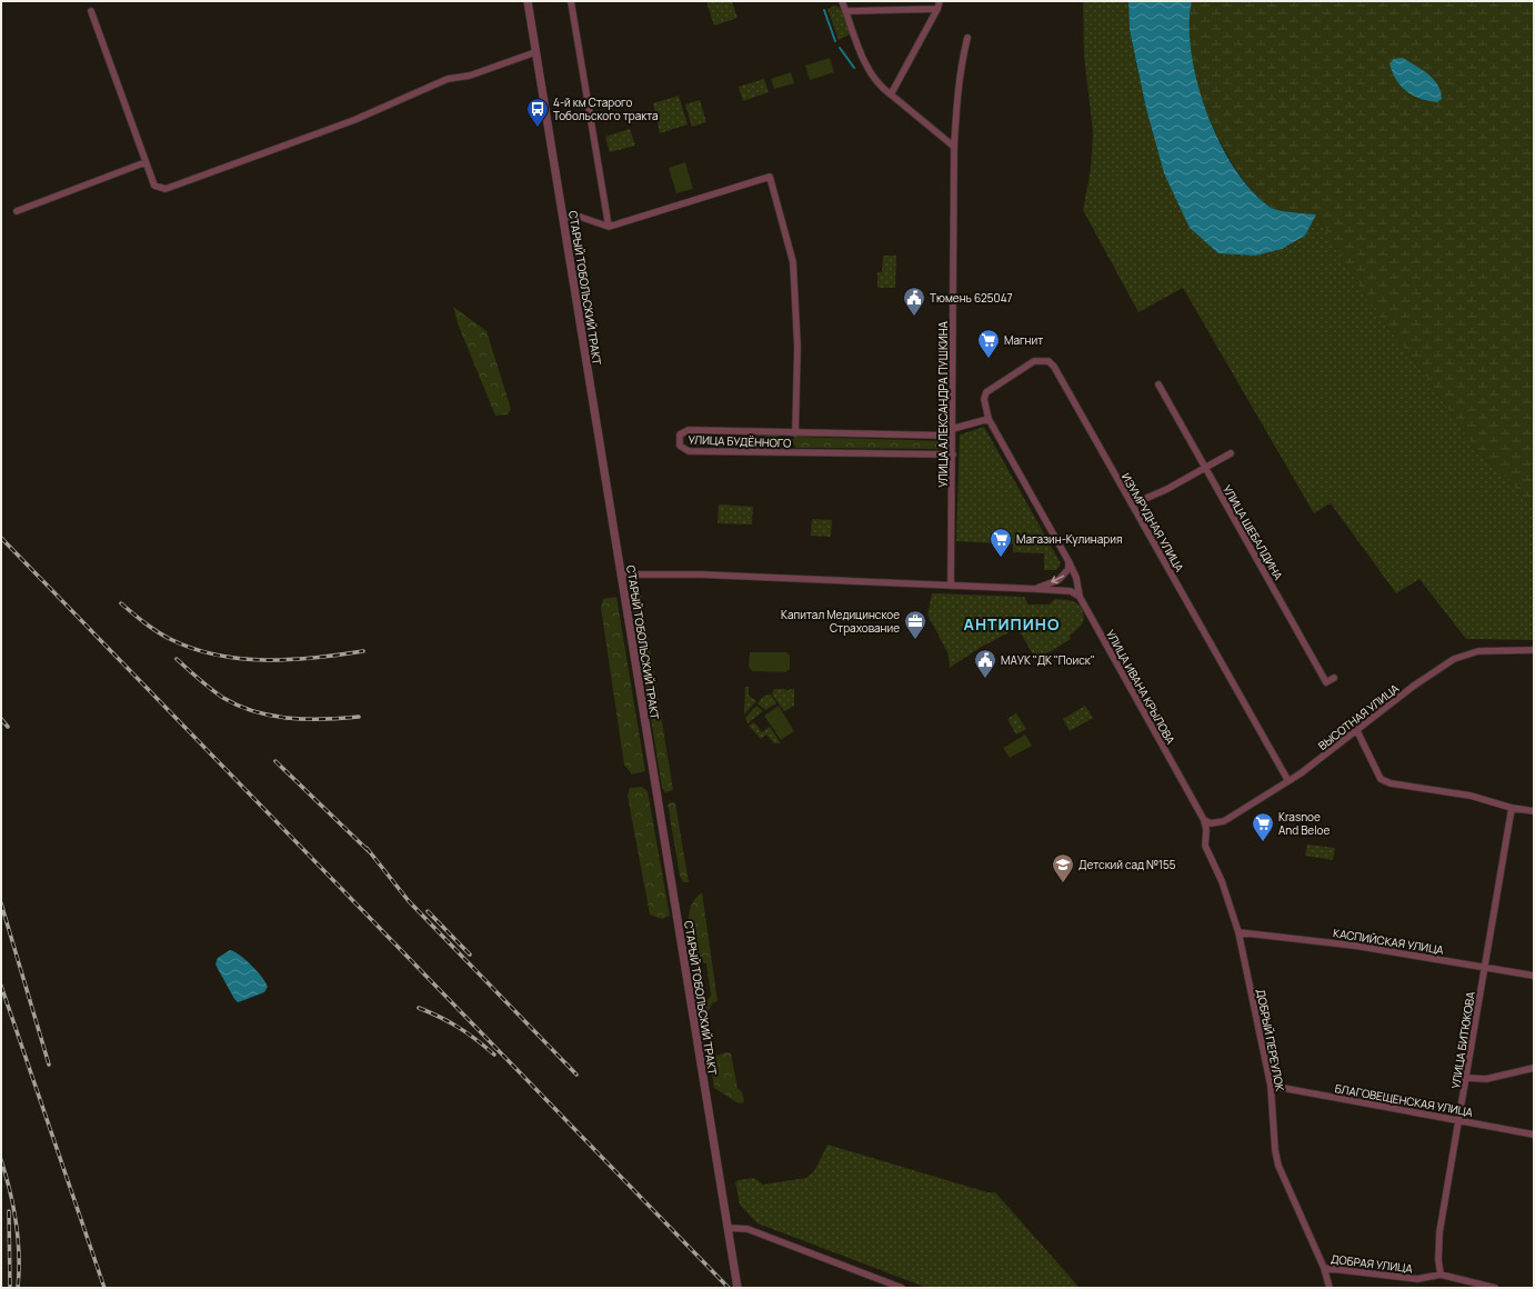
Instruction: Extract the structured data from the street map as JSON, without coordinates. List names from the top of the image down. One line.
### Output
{"streets":{"street":["СТАРЫЙ ТОБОЛЬСКИЙ ТРАКТ","УЛИЦА АЛЕКСАНДРА ПУШКИНА","УЛИЦА БУДЁННОГО","ИЗУМРУДНАЯ УЛИЦА","УЛИЦА ШЕБАЛДИНА","УЛИЦА ИВАНА КРЫЛОВА","ВЫСОТНАЯ УЛИЦА","КАСПИЙСКАЯ УЛИЦА","ДОБРЫЙ ПЕРЕУЛОК","УЛИЦА БИТЮКОВА","БЛАГОВЕЩЕНСКАЯ УЛИЦА","ДОБРАЯ УЛИЦА"]},"crossings":[["УЛИЦА АЛЕКСАНДРА ПУШКИНА","УЛИЦА БУДЁННОГО"],["ИЗУМРУДНАЯ УЛИЦА","УЛИЦА ИВАНА КРЫЛОВА"],["ИЗУМРУДНАЯ УЛИЦА","ВЫСОТНАЯ УЛИЦА"],["УЛИЦА ИВАНА КРЫЛОВА","ВЫСОТНАЯ УЛИЦА"],["УЛИЦА ИВАНА КРЫЛОВА","ДОБРЫЙ ПЕРЕУЛОК"],["ВЫСОТНАЯ УЛИЦА","ДОБРЫЙ ПЕРЕУЛОК"],["КАСПИЙСКАЯ УЛИЦА","ДОБРЫЙ ПЕРЕУЛОК"],["КАСПИЙСКАЯ УЛИЦА","УЛИЦА БИТЮКОВА"],["ДОБРЫЙ ПЕРЕУЛОК","БЛАГОВЕЩЕНСКАЯ УЛИЦА"],["ДОБРЫЙ ПЕРЕУЛОК","ДОБРАЯ УЛИЦА"],["УЛИЦА БИТЮКОВА","БЛАГОВЕЩЕНСКАЯ УЛИЦА"],["УЛИЦА БИТЮКОВА","ДОБРАЯ УЛИЦА"]],"districts":["АНТИПИНО"],"places":{"bus stop":["4-й км Старого Тобольского тракта"],"public building":["Тюмень 625047","МАУК \"ДК \"Поиск\""],"supermarket":["Магнит","Магазин-Кулинария","Krasnoe And Beloe"],"office":["Капитал Медицинское Страхование"],"school or university":["Детский сад №155"]}}
